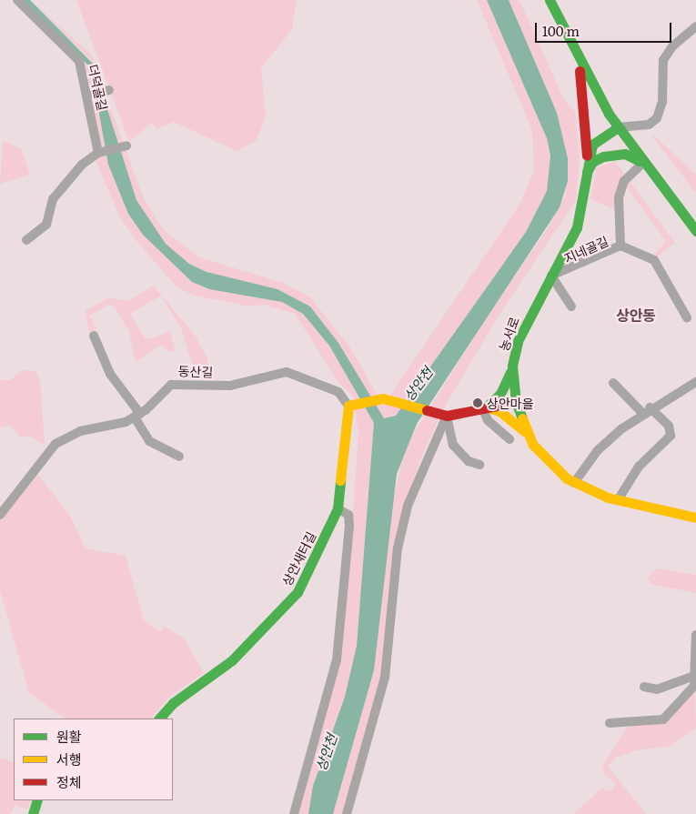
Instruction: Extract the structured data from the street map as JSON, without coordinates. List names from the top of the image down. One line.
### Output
{"streets":{"street":["더덕골길","지네골길","농서로","동산길","상안새터길"]},"crossings":[["지네골길","농서로"],["동산길","상안새터길"]],"districts":["상안동"],"water":["상안천"],"places":["상안마을"],"legend":["원활","서행","정체"],"scale_bar":"100 m"}
